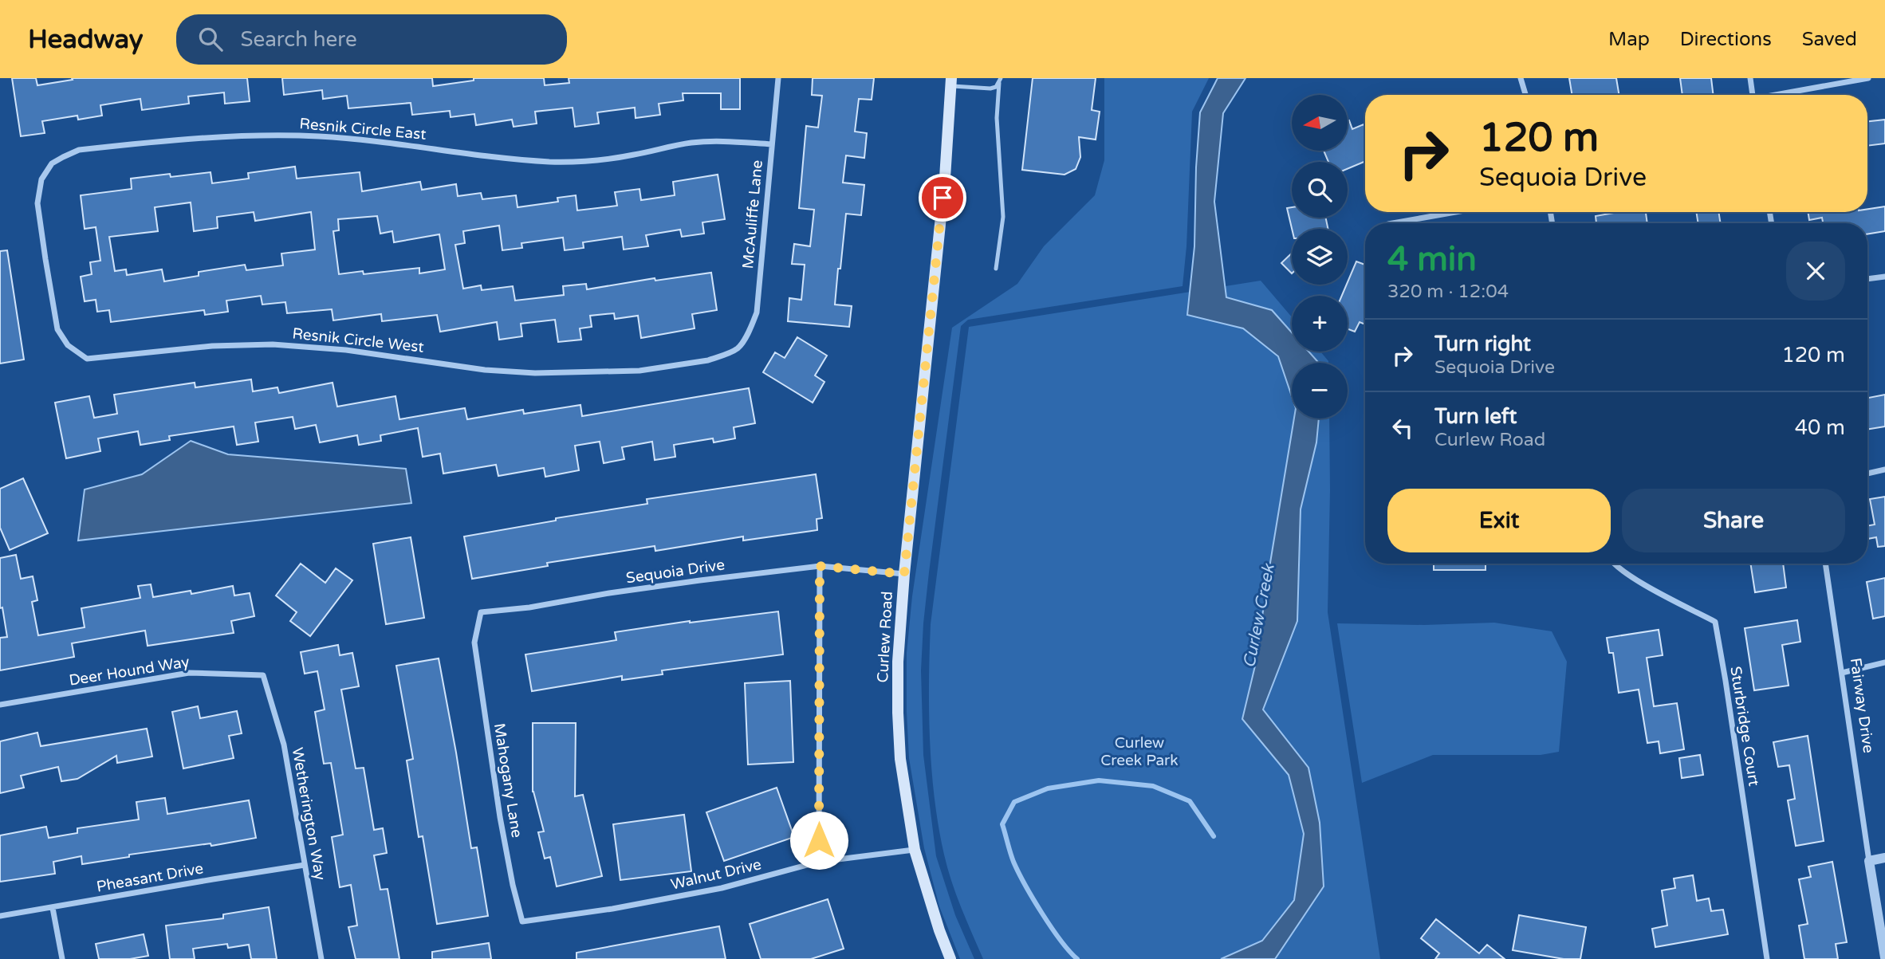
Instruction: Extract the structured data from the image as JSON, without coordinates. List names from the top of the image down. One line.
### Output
{"streets":{"main road":["Curlew Road"],"street":["Resnik Circle East","McAuliffe Lane","Resnik Circle West","Sequoia Drive","Deer Hound Way","Fairway Drive","Sturbridge Court","Mahogany Lane","Wetherington Way","Walnut Drive","Pheasant Drive"]},"crossings":[["Resnik Circle East","McAuliffe Lane"],["Resnik Circle East","Resnik Circle West"],["McAuliffe Lane","Resnik Circle West"],["Sequoia Drive","Curlew Road"],["Sequoia Drive","Mahogany Lane"],["Curlew Road","Walnut Drive"],["Deer Hound Way","Wetherington Way"],["Mahogany Lane","Walnut Drive"],["Wetherington Way","Pheasant Drive"]],"water":["Curlew Creek"],"parks":["Curlew Creek Park"],"north":"left","page":{"header":"Headway","search":"Search here","nav":["Map","Directions","Saved"],"map_buttons":["+","−"],"turn":["120 m","Sequoia Drive"],"heading":["4 min","320 m · 12:04"],"list":[{"name":"Turn right","note":"Sequoia Drive","value":"120 m"},{"name":"Turn left","note":"Curlew Road","value":"40 m"}],"buttons":["Exit","Share"]}}
